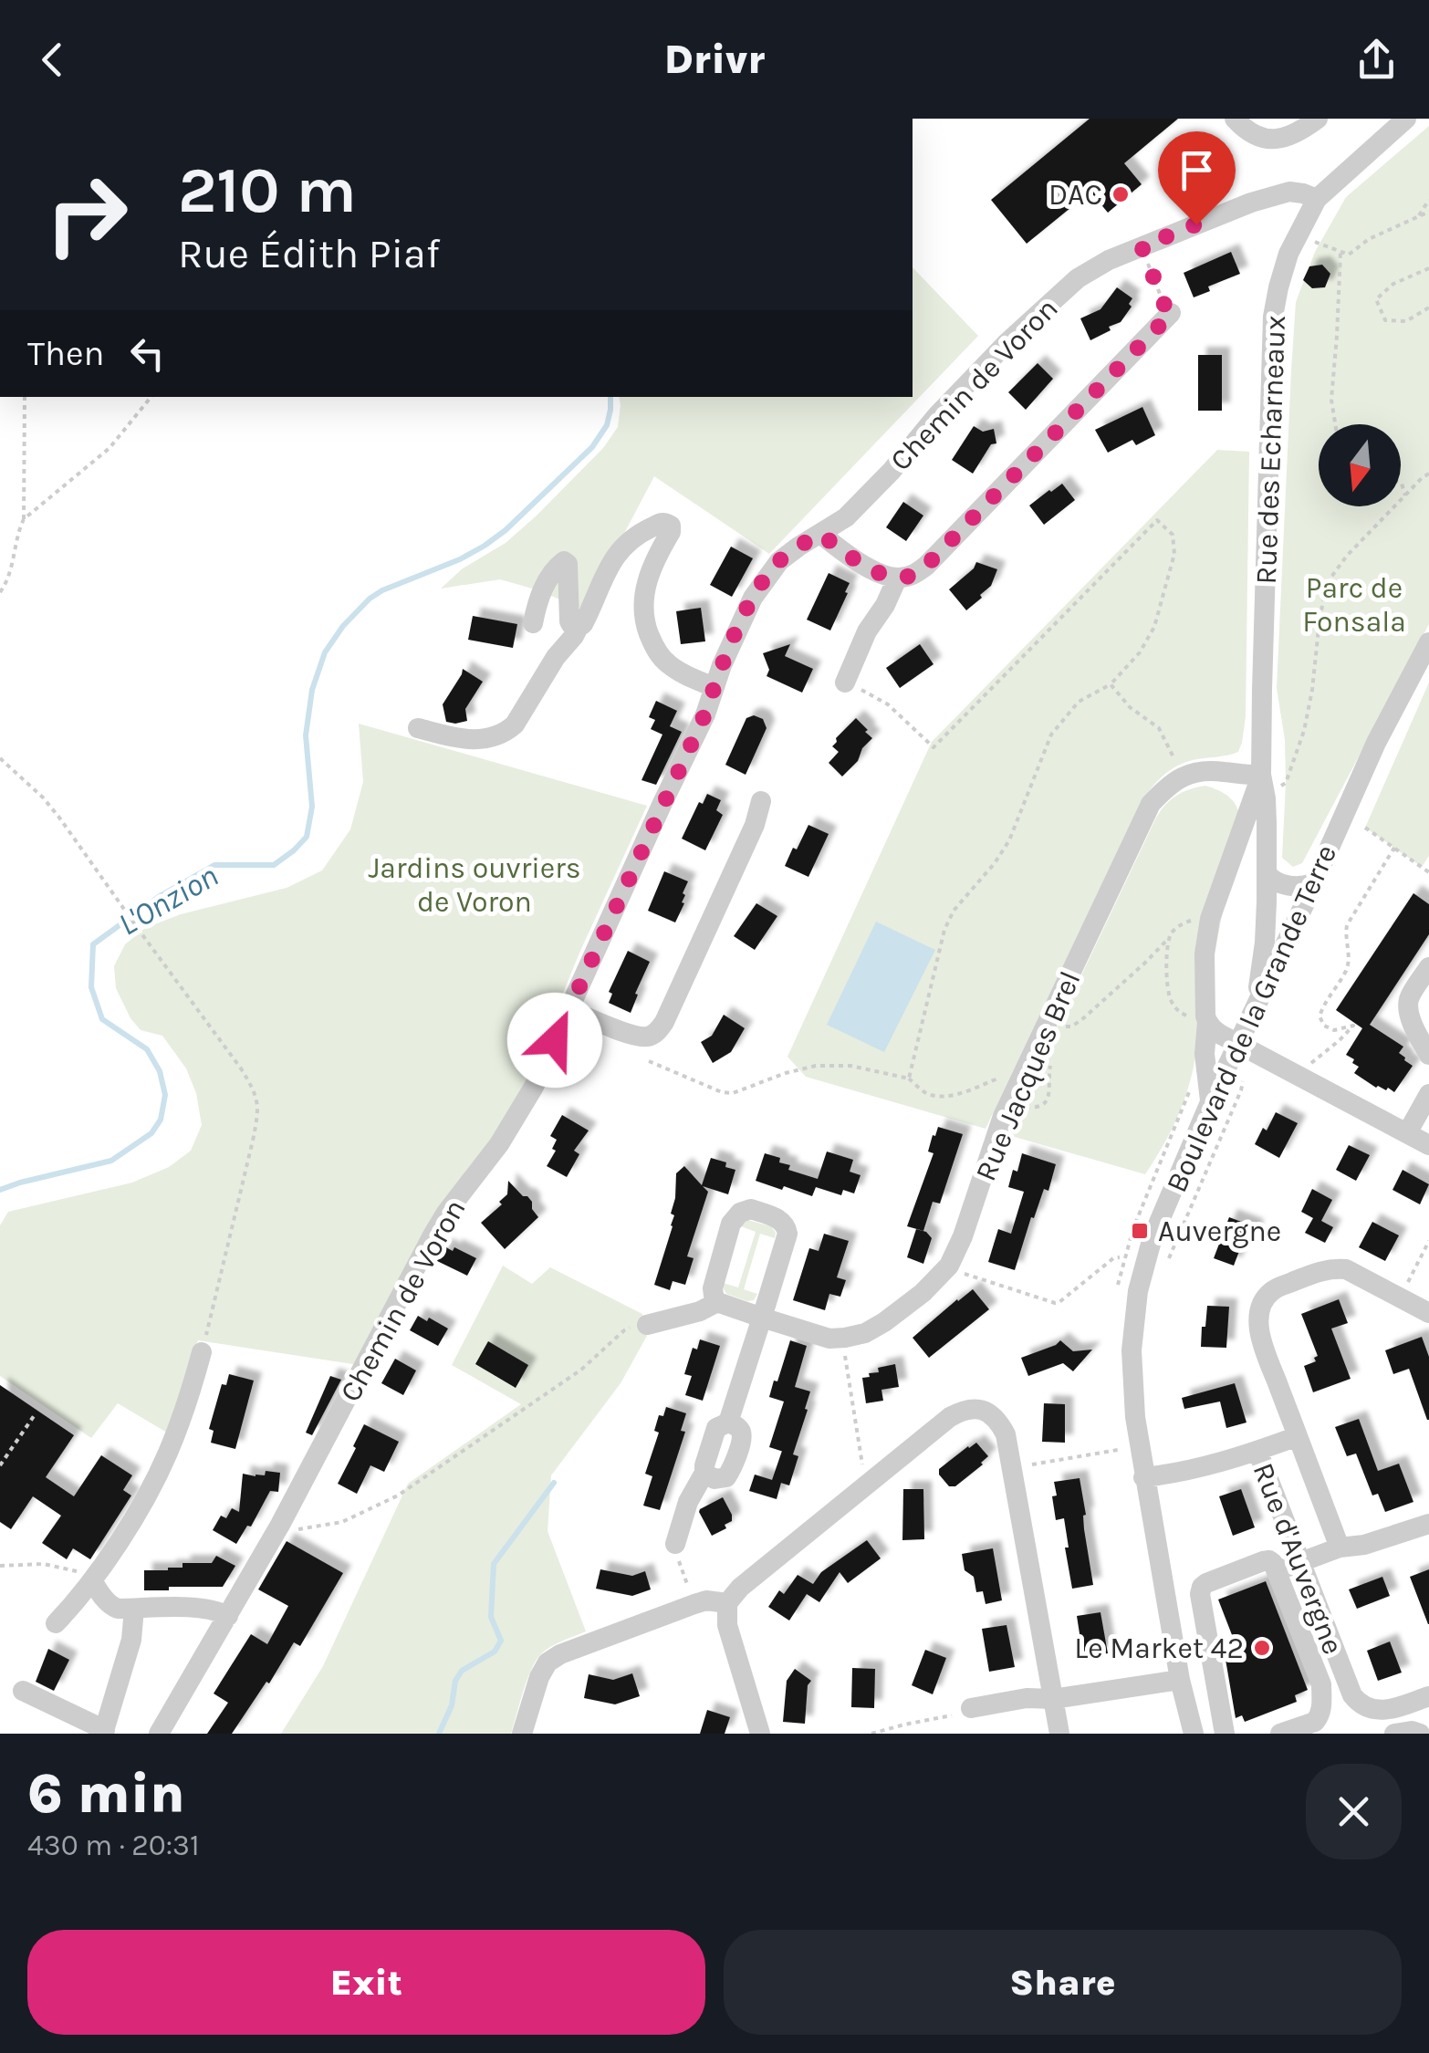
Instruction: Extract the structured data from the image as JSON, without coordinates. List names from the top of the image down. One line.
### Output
{"streets":{"street":["Chemin de Voron","Rue des Echarneaux","Boulevard de la Grande Terre","Rue Jacques Brel","Rue d'Auvergne"]},"crossings":[["Chemin de Voron","Rue des Echarneaux"],["Rue des Echarneaux","Boulevard de la Grande Terre"],["Boulevard de la Grande Terre","Rue d'Auvergne"]],"water":["L'Onzion"],"parks":["Parc de Fonsala","Jardins ouvriers de Voron"],"places":{"other":["DAC","Le Market 42"],"transit":["Auvergne"]},"north":"bottom","page":{"header":"Drivr","turn":["210 m","Rue Édith Piaf"],"then":"Then","heading":["6 min","430 m · 20:31"],"buttons":["Exit","Share"]}}
